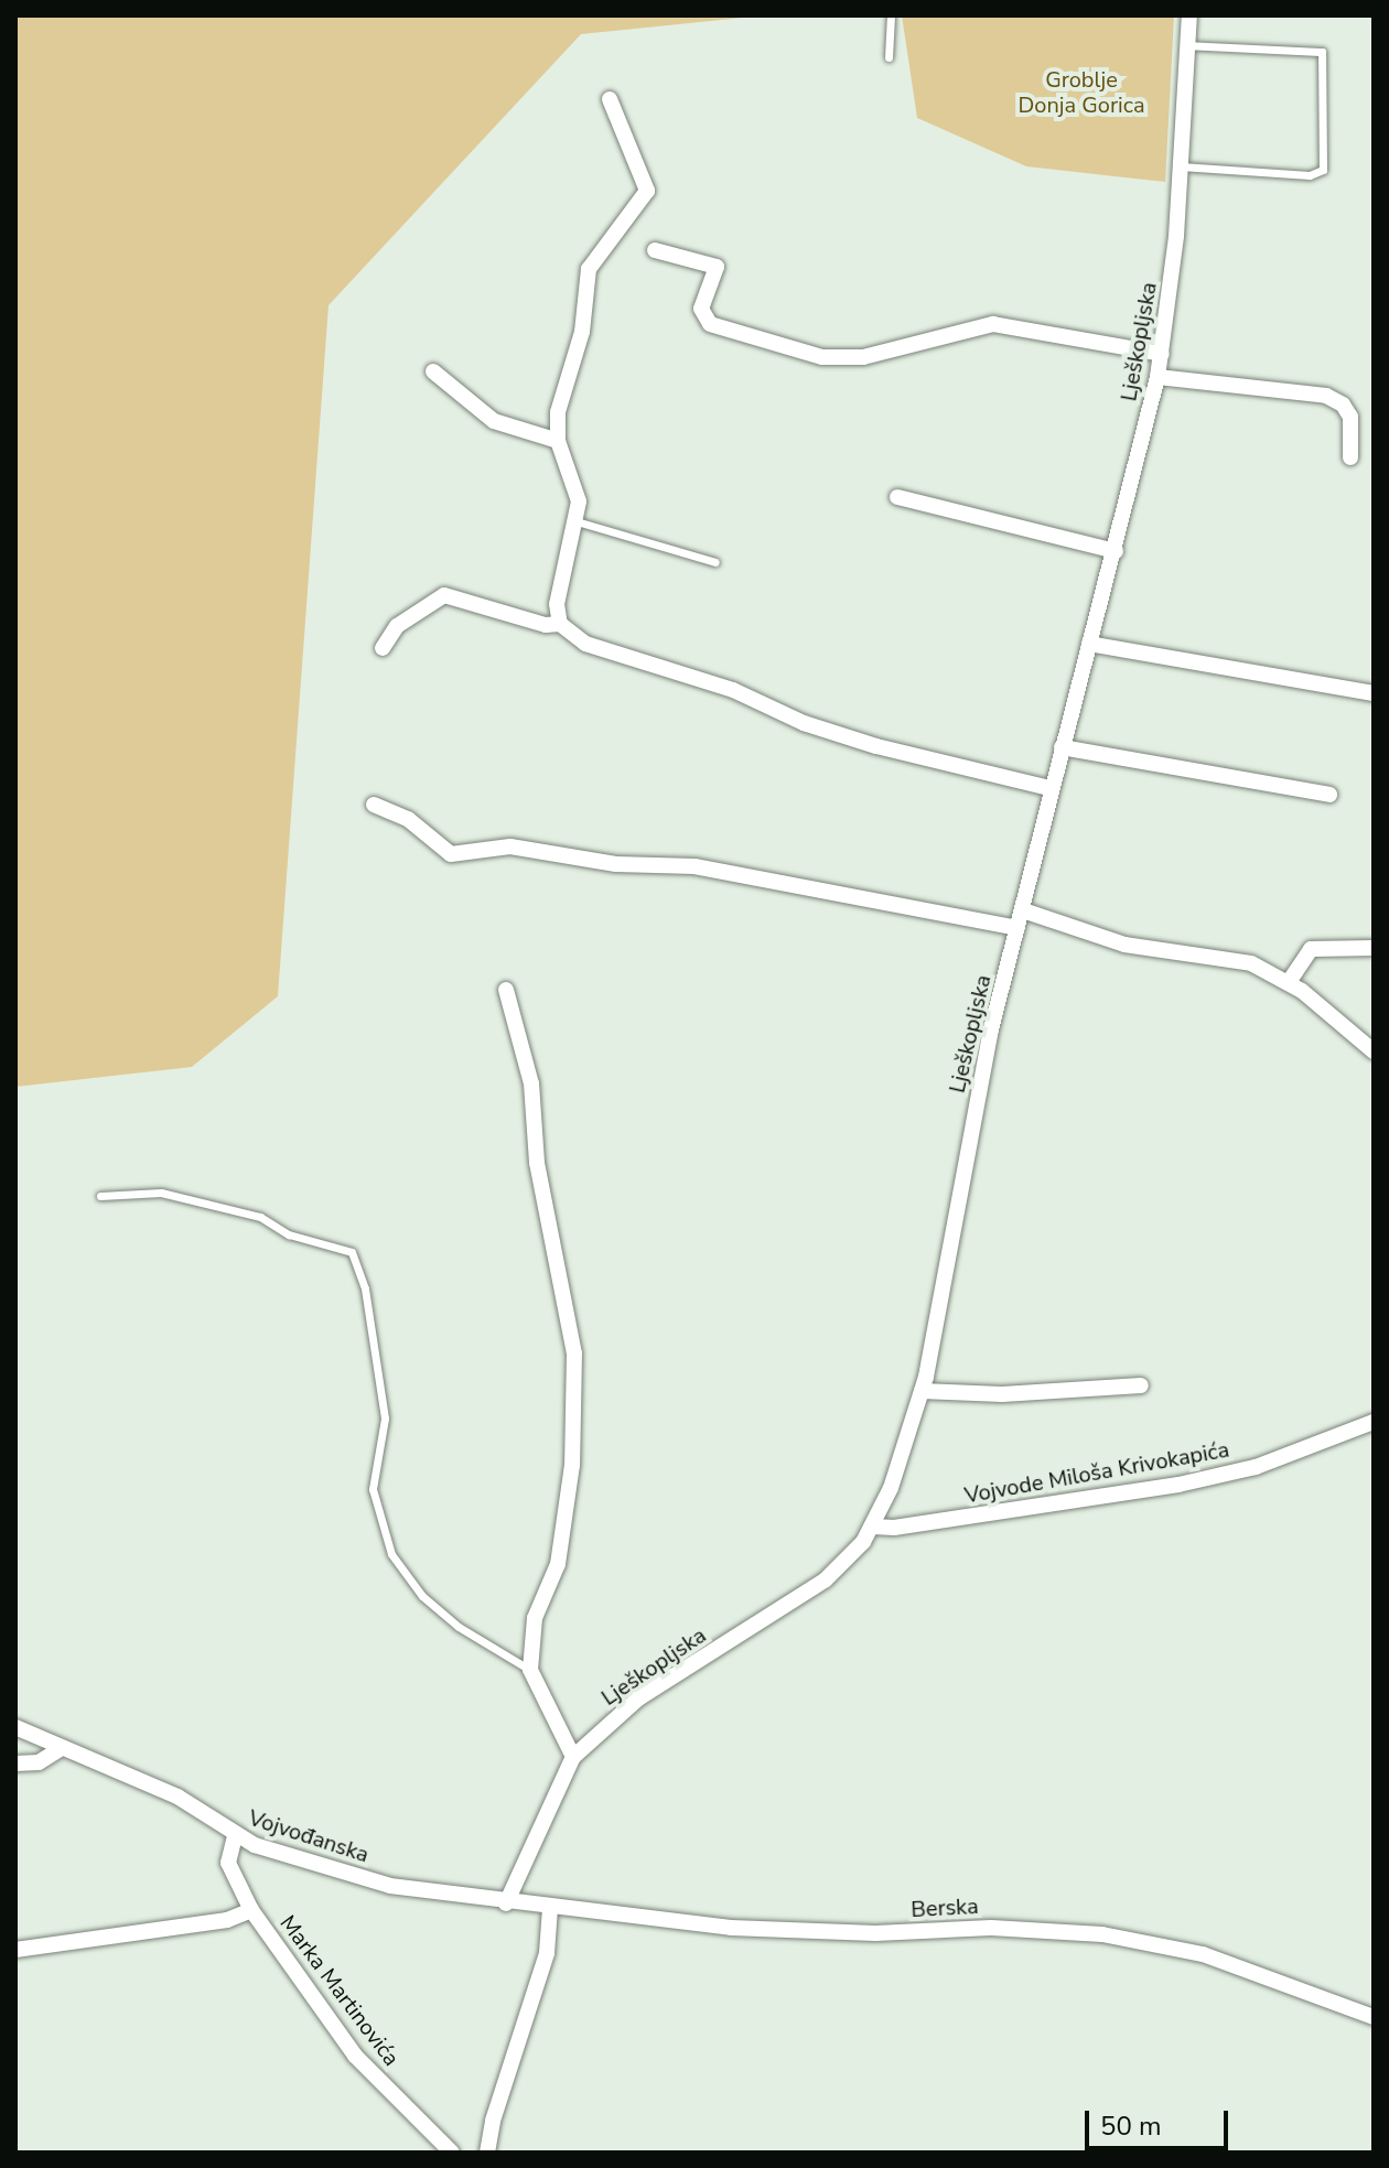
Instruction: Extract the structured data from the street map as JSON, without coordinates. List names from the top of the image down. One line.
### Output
{"streets":{"street":["Lješkopljska","Vojvode Miloša Krivokapića","Vojvođanska","Berska","Marka Martinovića"]},"crossings":[["Lješkopljska","Vojvode Miloša Krivokapića"],["Lješkopljska","Vojvođanska"],["Lješkopljska","Berska"],["Vojvođanska","Berska"],["Vojvođanska","Marka Martinovića"]],"parks":["Groblje Donja Gorica"],"scale_bar":"50 m"}
